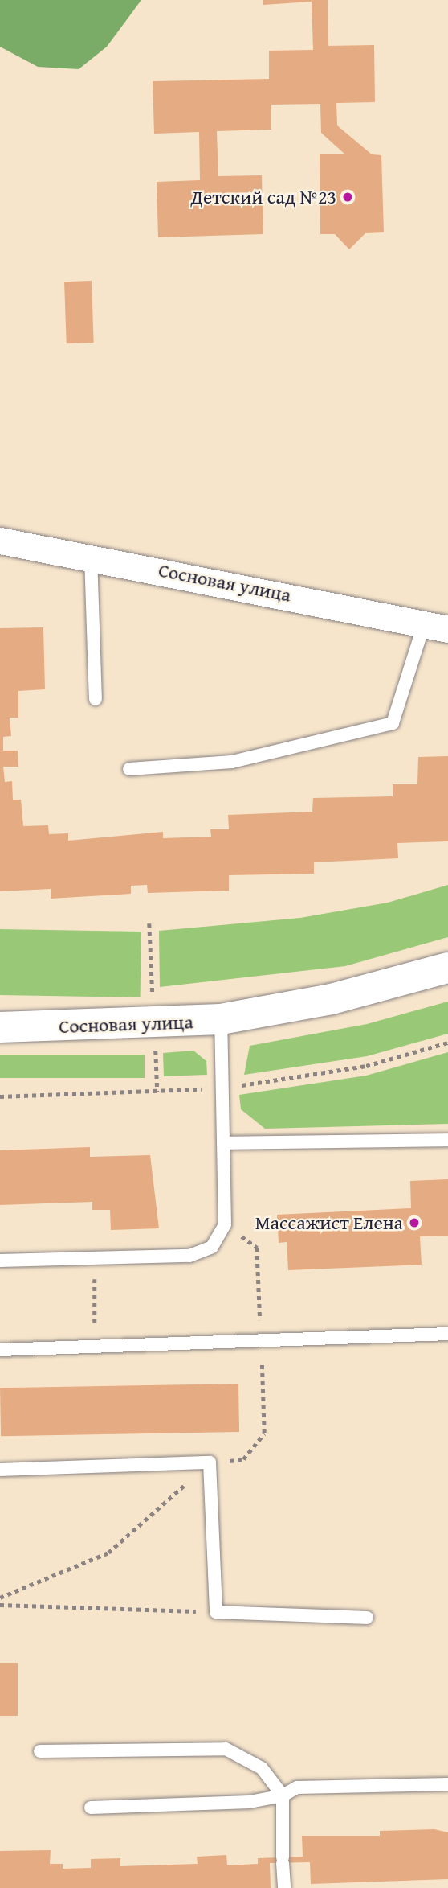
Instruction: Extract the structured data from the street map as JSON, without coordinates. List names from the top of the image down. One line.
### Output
{"streets":{"street":["Сосновая улица"]},"places":["Детский сад №23","Массажист Елена"]}
